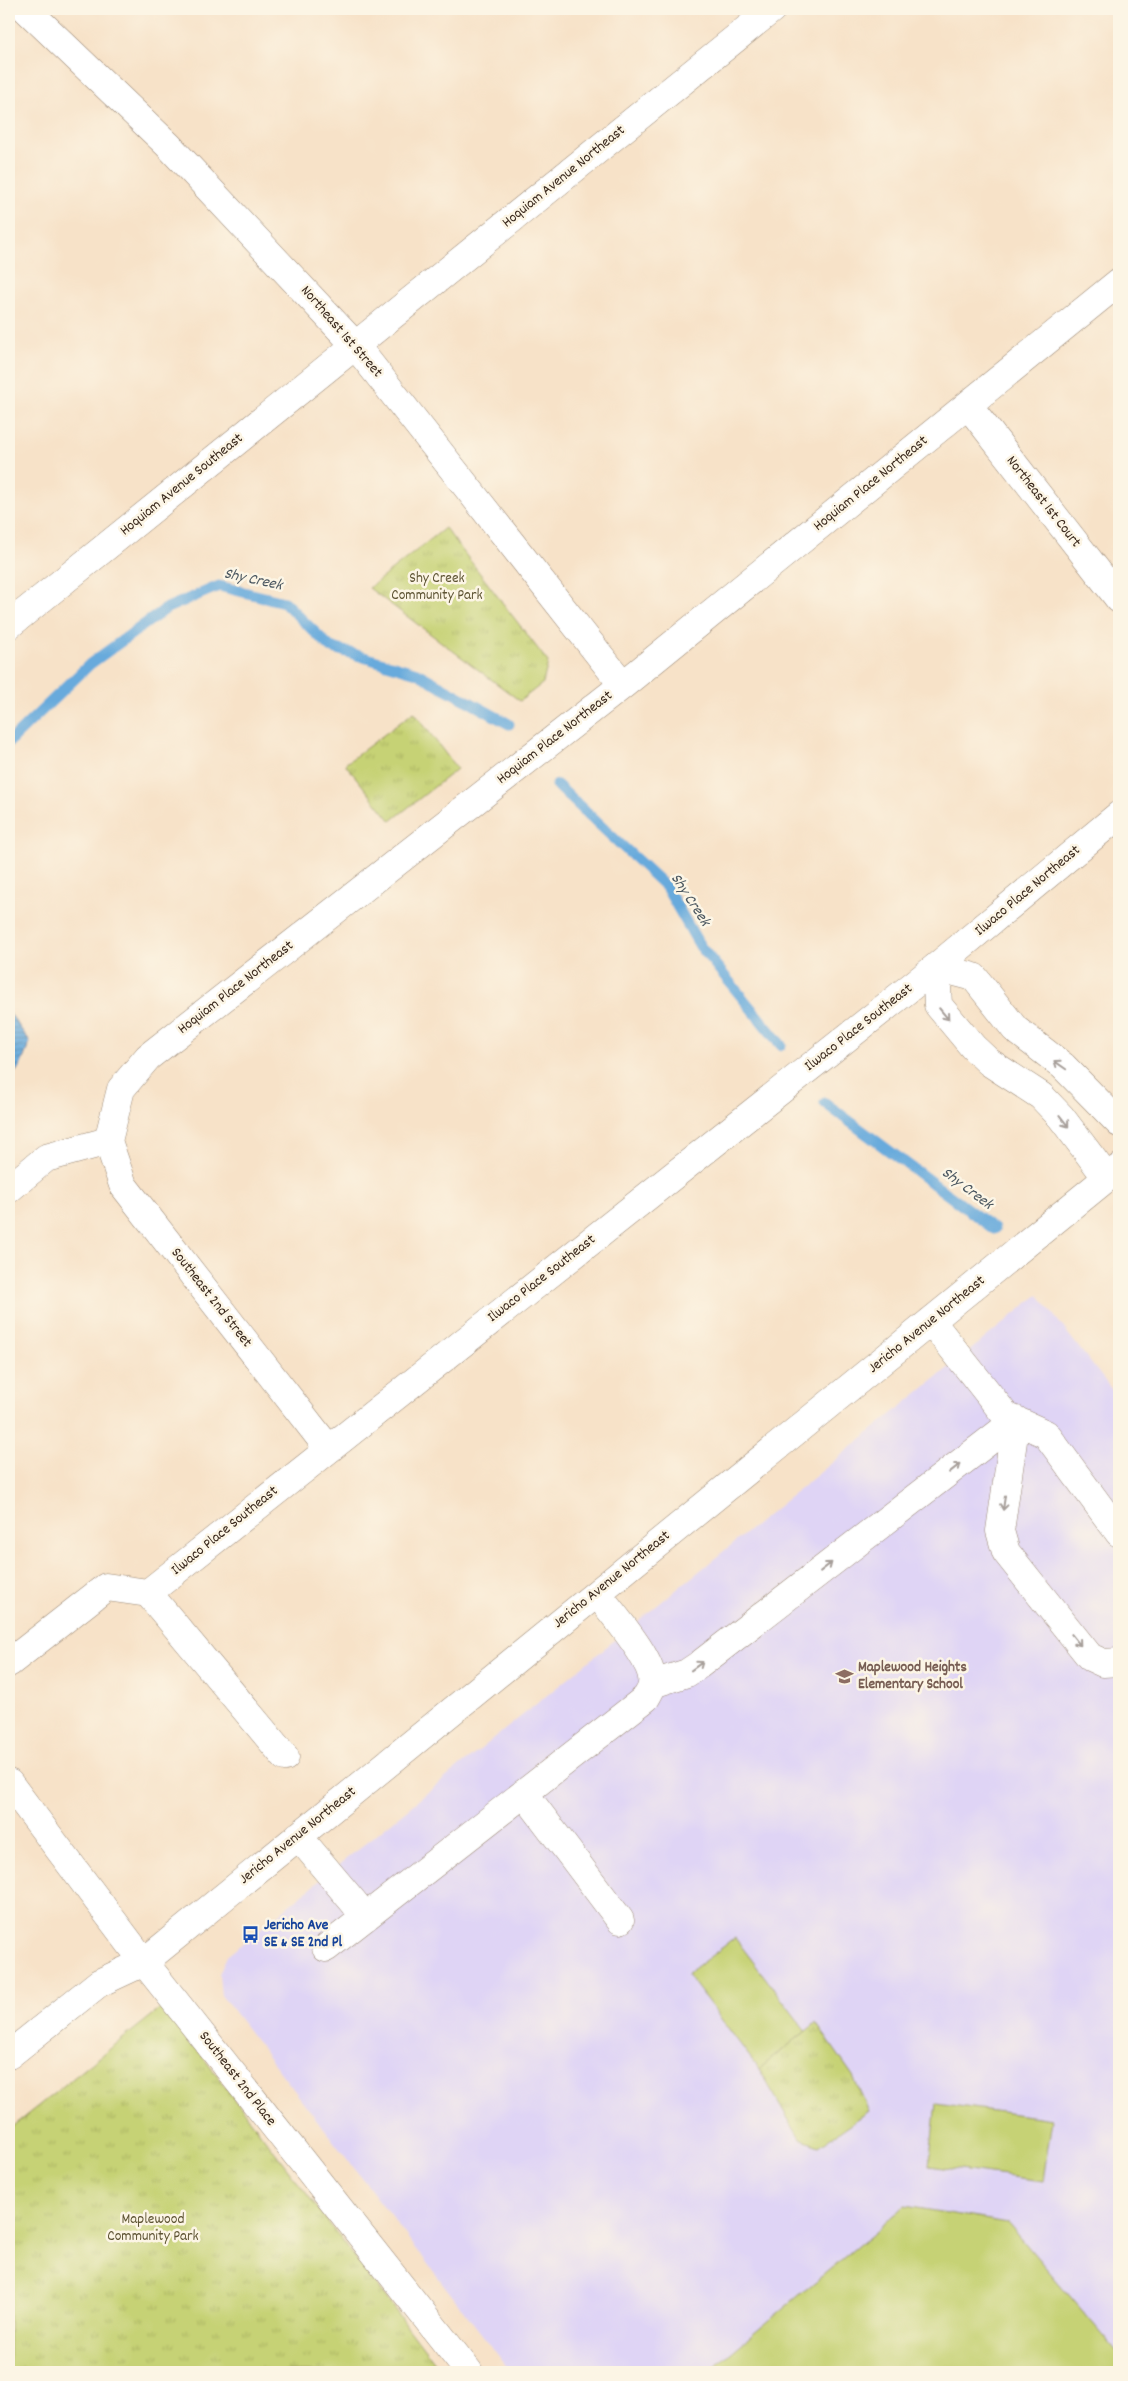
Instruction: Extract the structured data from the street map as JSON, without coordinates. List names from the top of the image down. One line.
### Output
{"streets":{"street":["Hoquiam Avenue Northeast","Northeast 1st Street","Hoquiam Place Northeast","Hoquiam Avenue Southeast","Northeast 1st Court","Ilwaco Place Northeast","Ilwaco Place Southeast","Southeast 2nd Street","Jericho Avenue Northeast","Southeast 2nd Place"]},"crossings":[["Hoquiam Avenue Northeast","Northeast 1st Street"],["Hoquiam Avenue Northeast","Hoquiam Avenue Southeast"],["Northeast 1st Street","Hoquiam Place Northeast"],["Northeast 1st Street","Hoquiam Avenue Southeast"],["Hoquiam Place Northeast","Northeast 1st Court"],["Hoquiam Place Northeast","Southeast 2nd Street"],["Ilwaco Place Northeast","Ilwaco Place Southeast"],["Ilwaco Place Southeast","Southeast 2nd Street"],["Jericho Avenue Northeast","Southeast 2nd Place"]],"water":["Shy Creek"],"parks":["Shy Creek Community Park","Maplewood Community Park"],"places":{"school or university":["Maplewood Heights Elementary School"],"bus stop":["Jericho Ave SE & SE 2nd Pl"]}}
